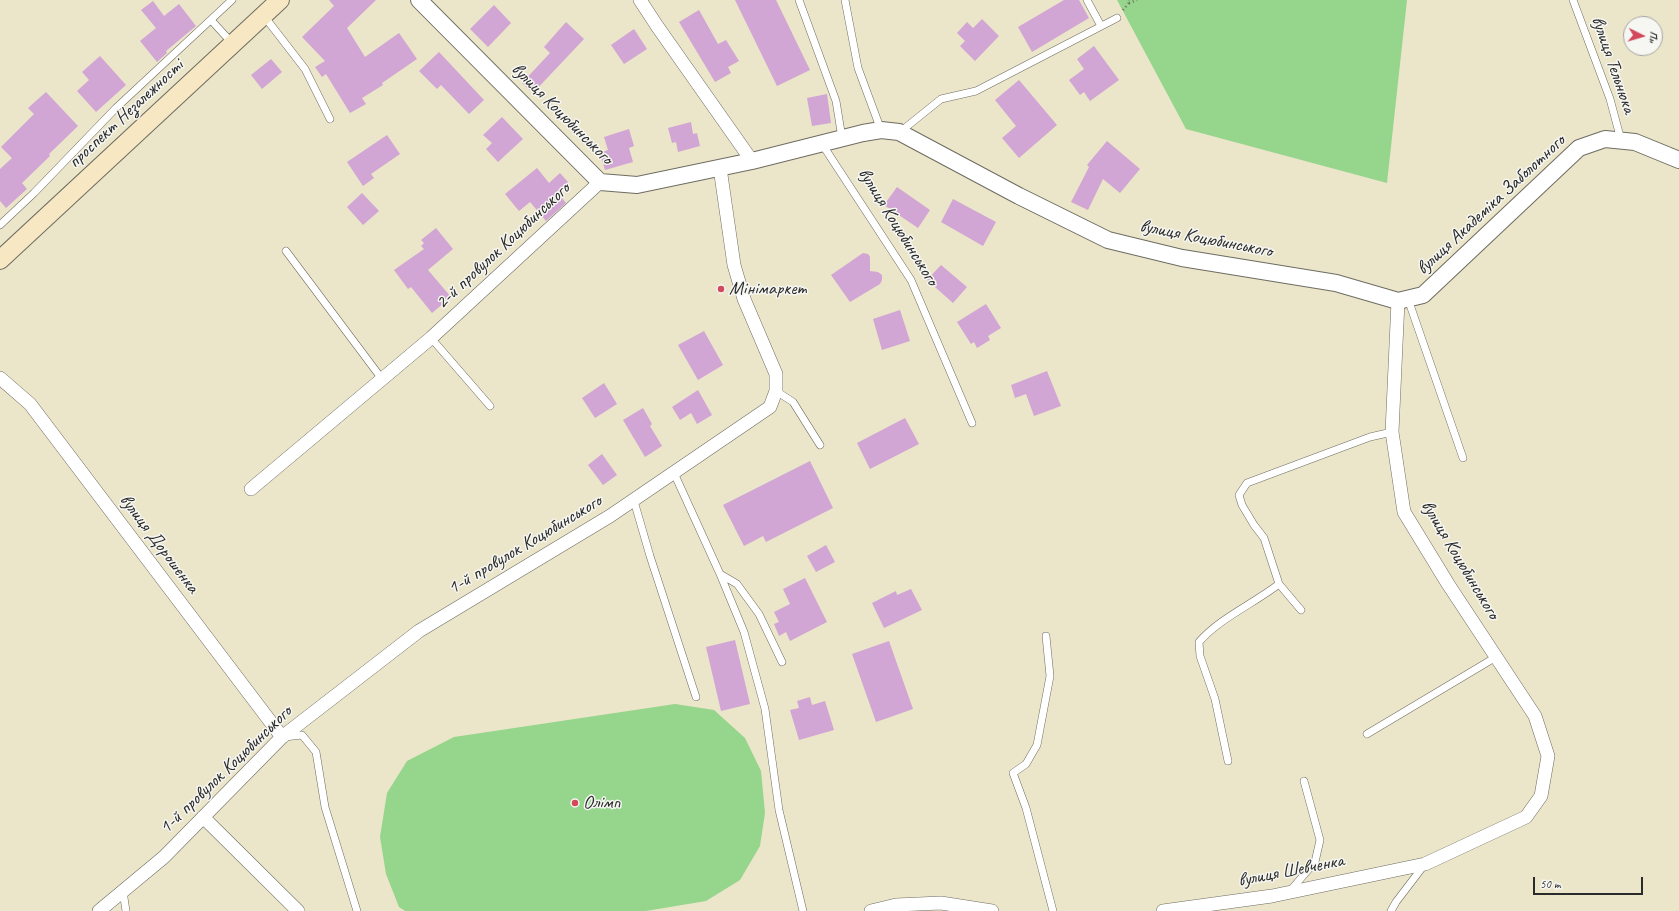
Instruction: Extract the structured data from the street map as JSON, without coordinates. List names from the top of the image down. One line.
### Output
{"streets":{"main road":["проспект Незалежності"],"street":["вулиця Коцюбинського","вулиця Академіка Заболотного","2-й провулок Коцюбинського","вулиця Дорошенка","1-й провулок Коцюбинського","вулиця Шевченка"],"lane":["вулиця Тельнюка"]},"crossings":[["вулиця Тельнюка","вулиця Академіка Заболотного"],["вулиця Коцюбинського","вулиця Академіка Заболотного"],["вулиця Коцюбинського","2-й провулок Коцюбинського"],["вулиця Коцюбинського","1-й провулок Коцюбинського"],["вулиця Коцюбинського","вулиця Шевченка"],["вулиця Дорошенка","1-й провулок Коцюбинського"]],"places":["Мінімаркет","Олімп"],"scale_bar":"50 m","north":"right"}
